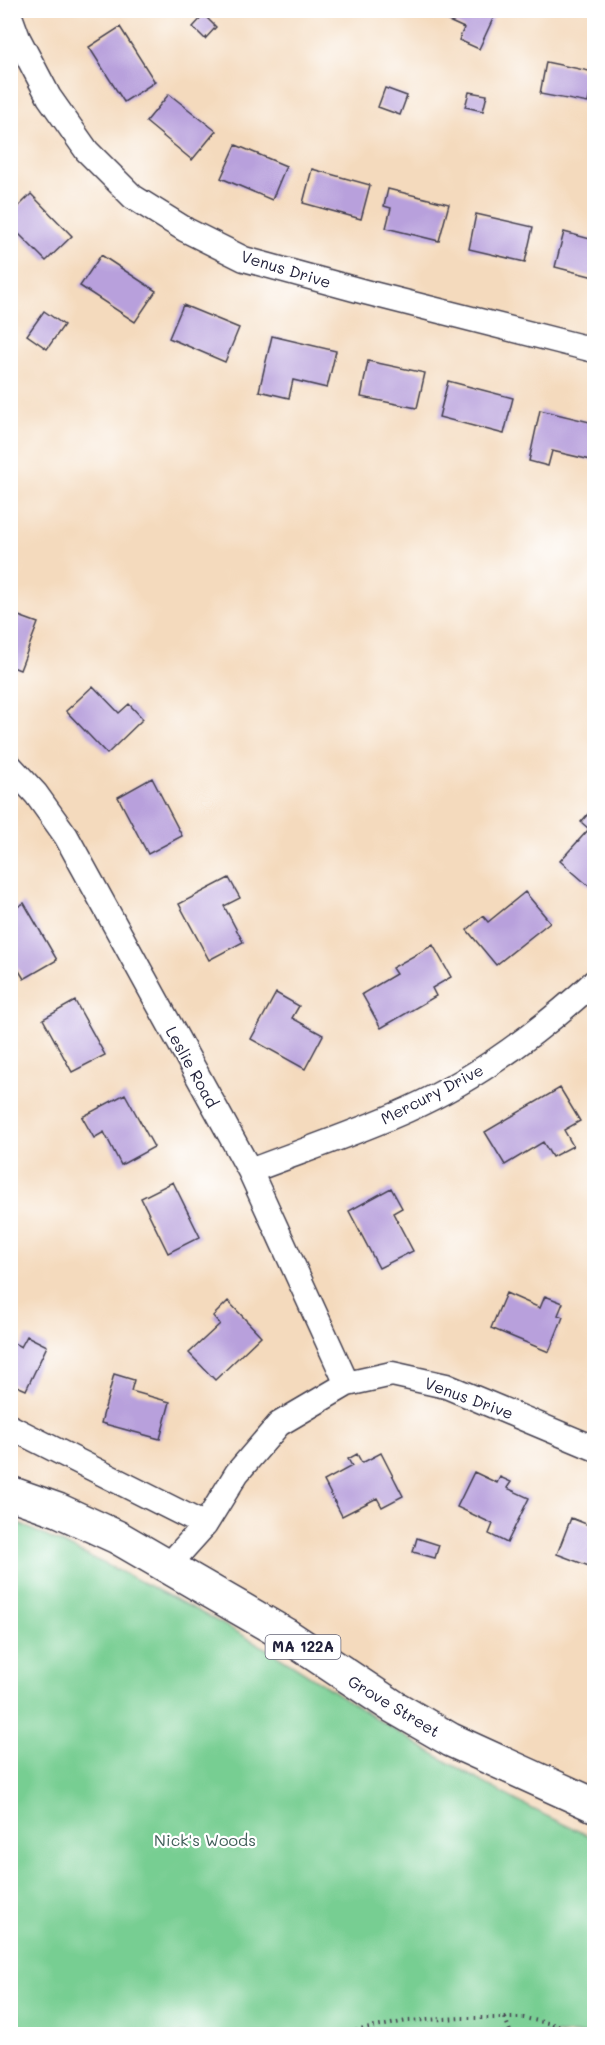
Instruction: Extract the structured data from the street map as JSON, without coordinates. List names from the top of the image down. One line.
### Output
{"streets":{"main road":["MA 122A","Grove Street"],"street":["Venus Drive","Leslie Road","Mercury Drive"]},"crossings":[["Venus Drive","Leslie Road"],["Venus Drive","Grove Street"],["Leslie Road","Mercury Drive"]],"parks":["Nick's Woods"]}
